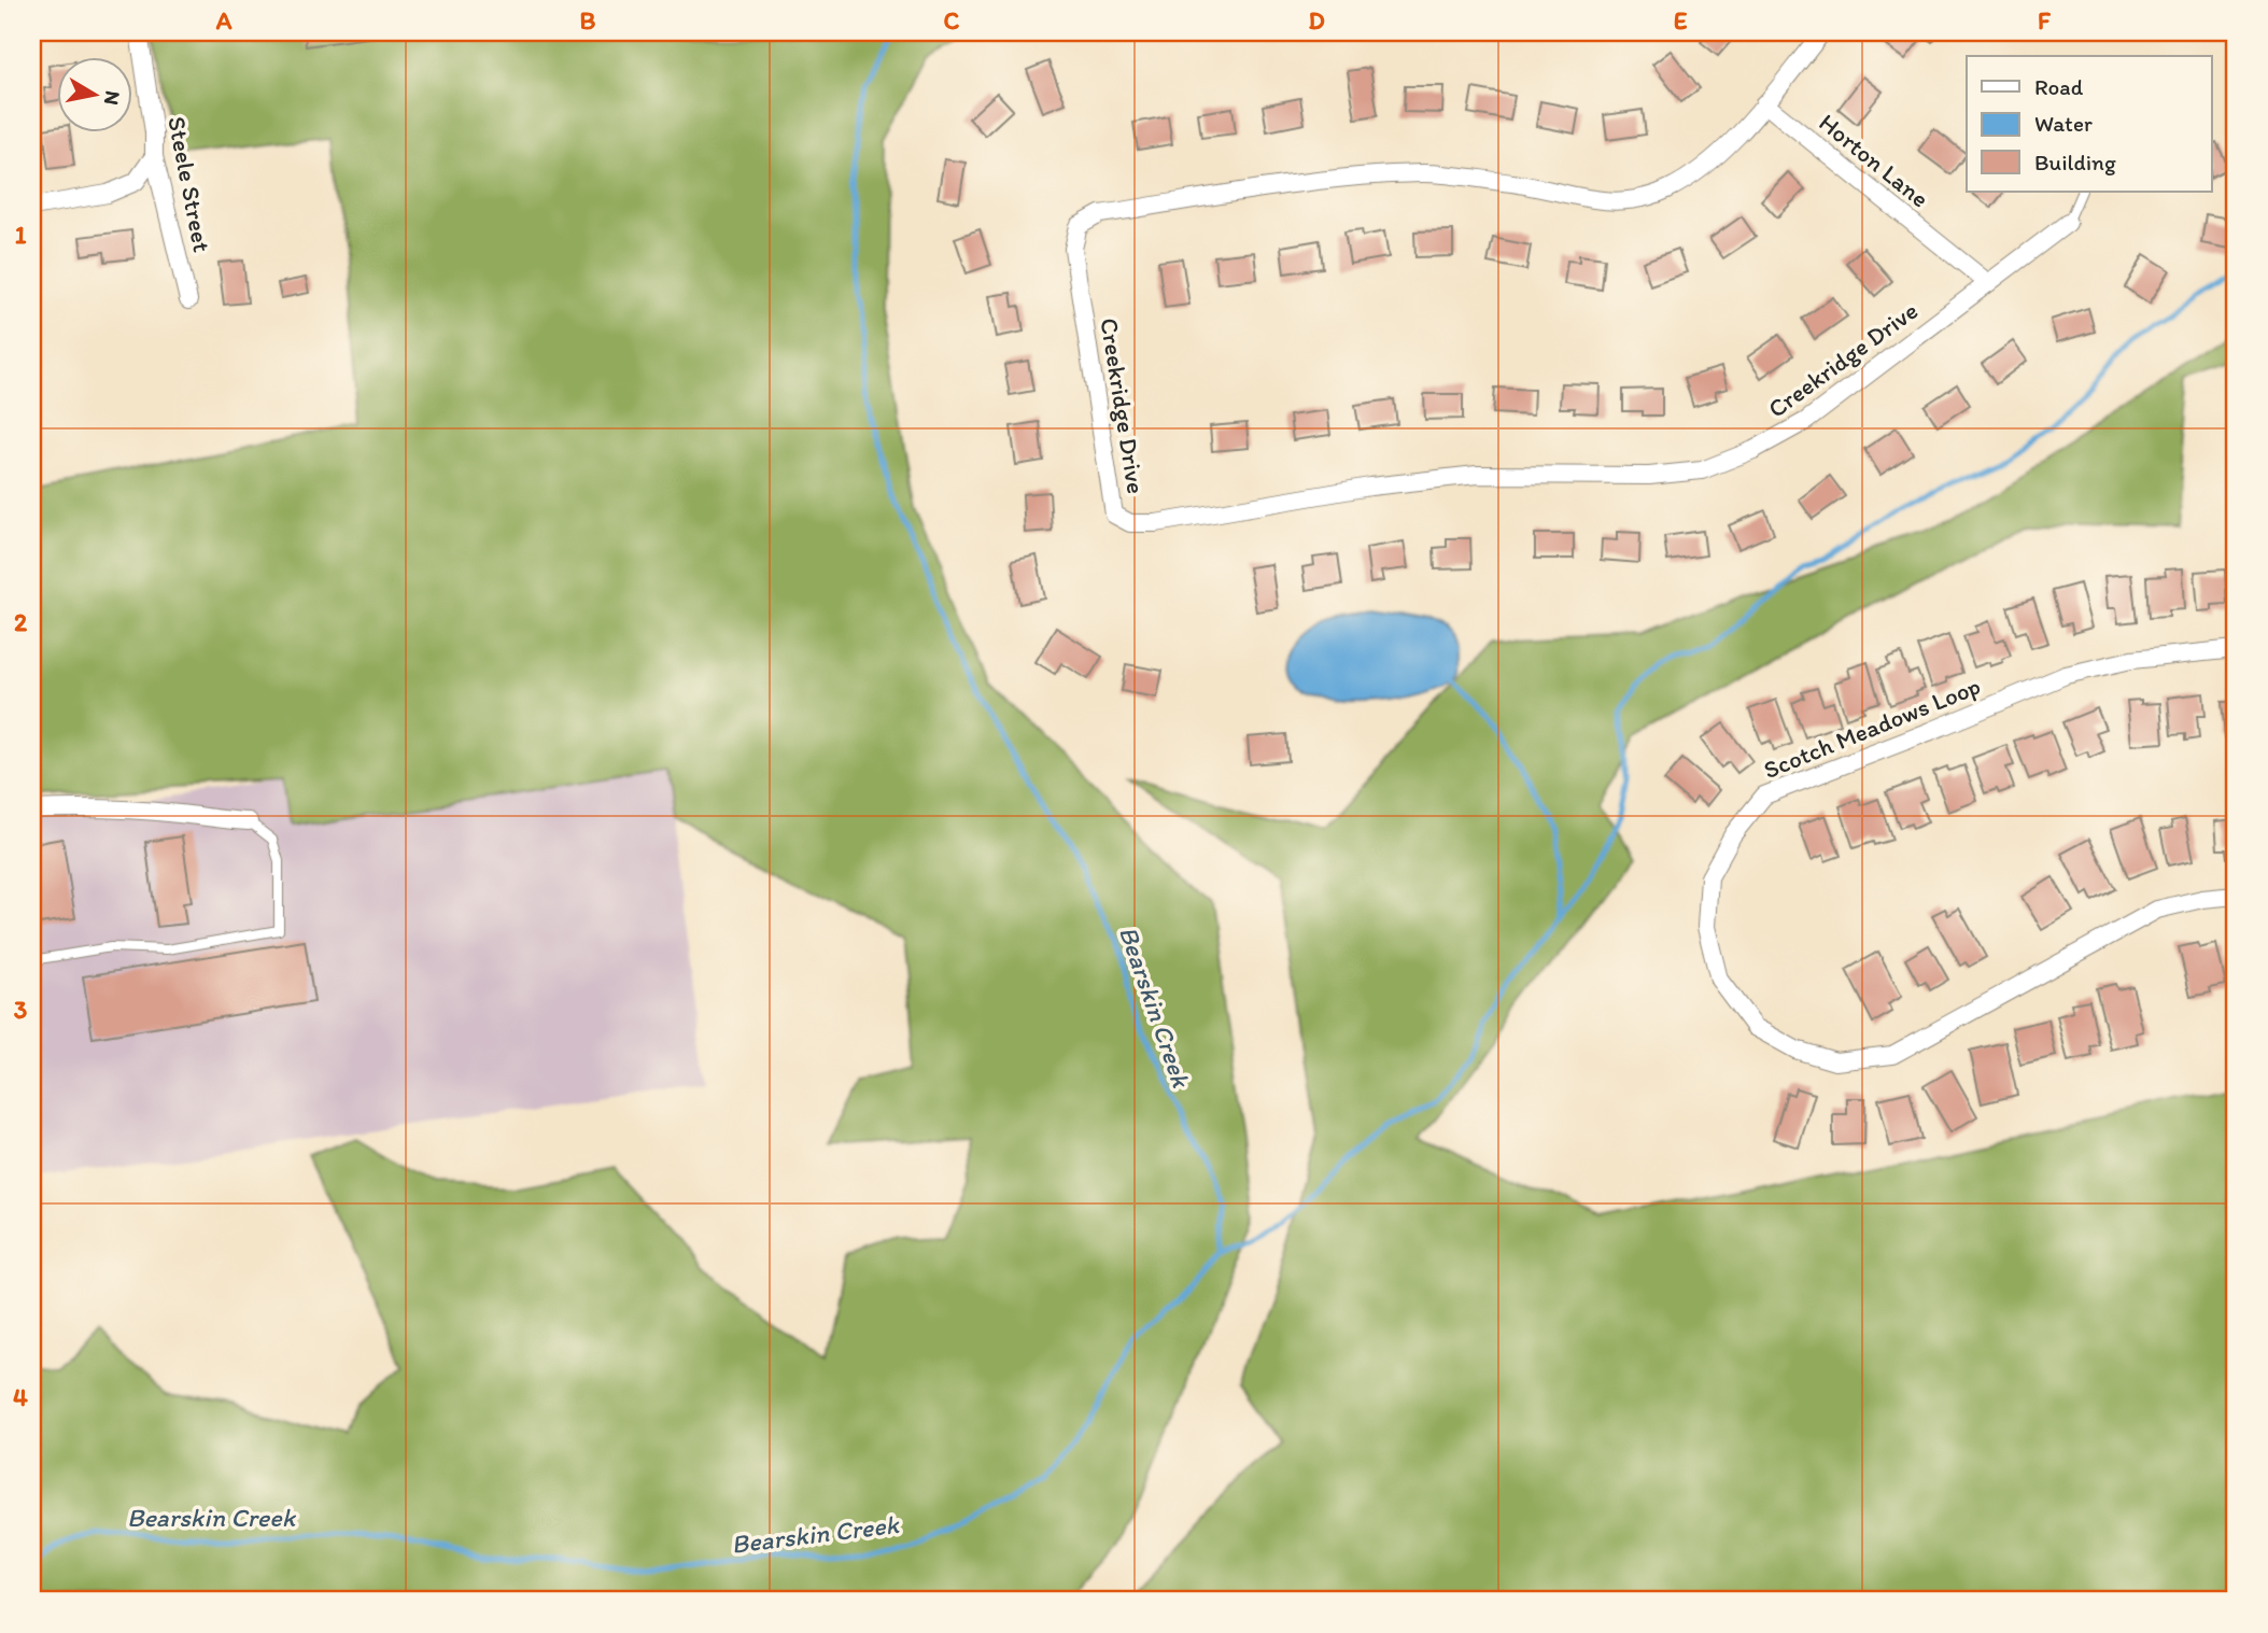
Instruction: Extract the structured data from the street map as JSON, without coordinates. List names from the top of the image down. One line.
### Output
{"streets":{"street":["Horton Lane","Steele Street","Creekridge Drive","Scotch Meadows Loop"]},"crossings":[["Horton Lane","Creekridge Drive"]],"water":["Bearskin Creek"],"legend":["Road","Water","Building"],"north":"right","grid":{"columns":["A","B","C","D","E","F"],"rows":["1","2","3","4"]}}
